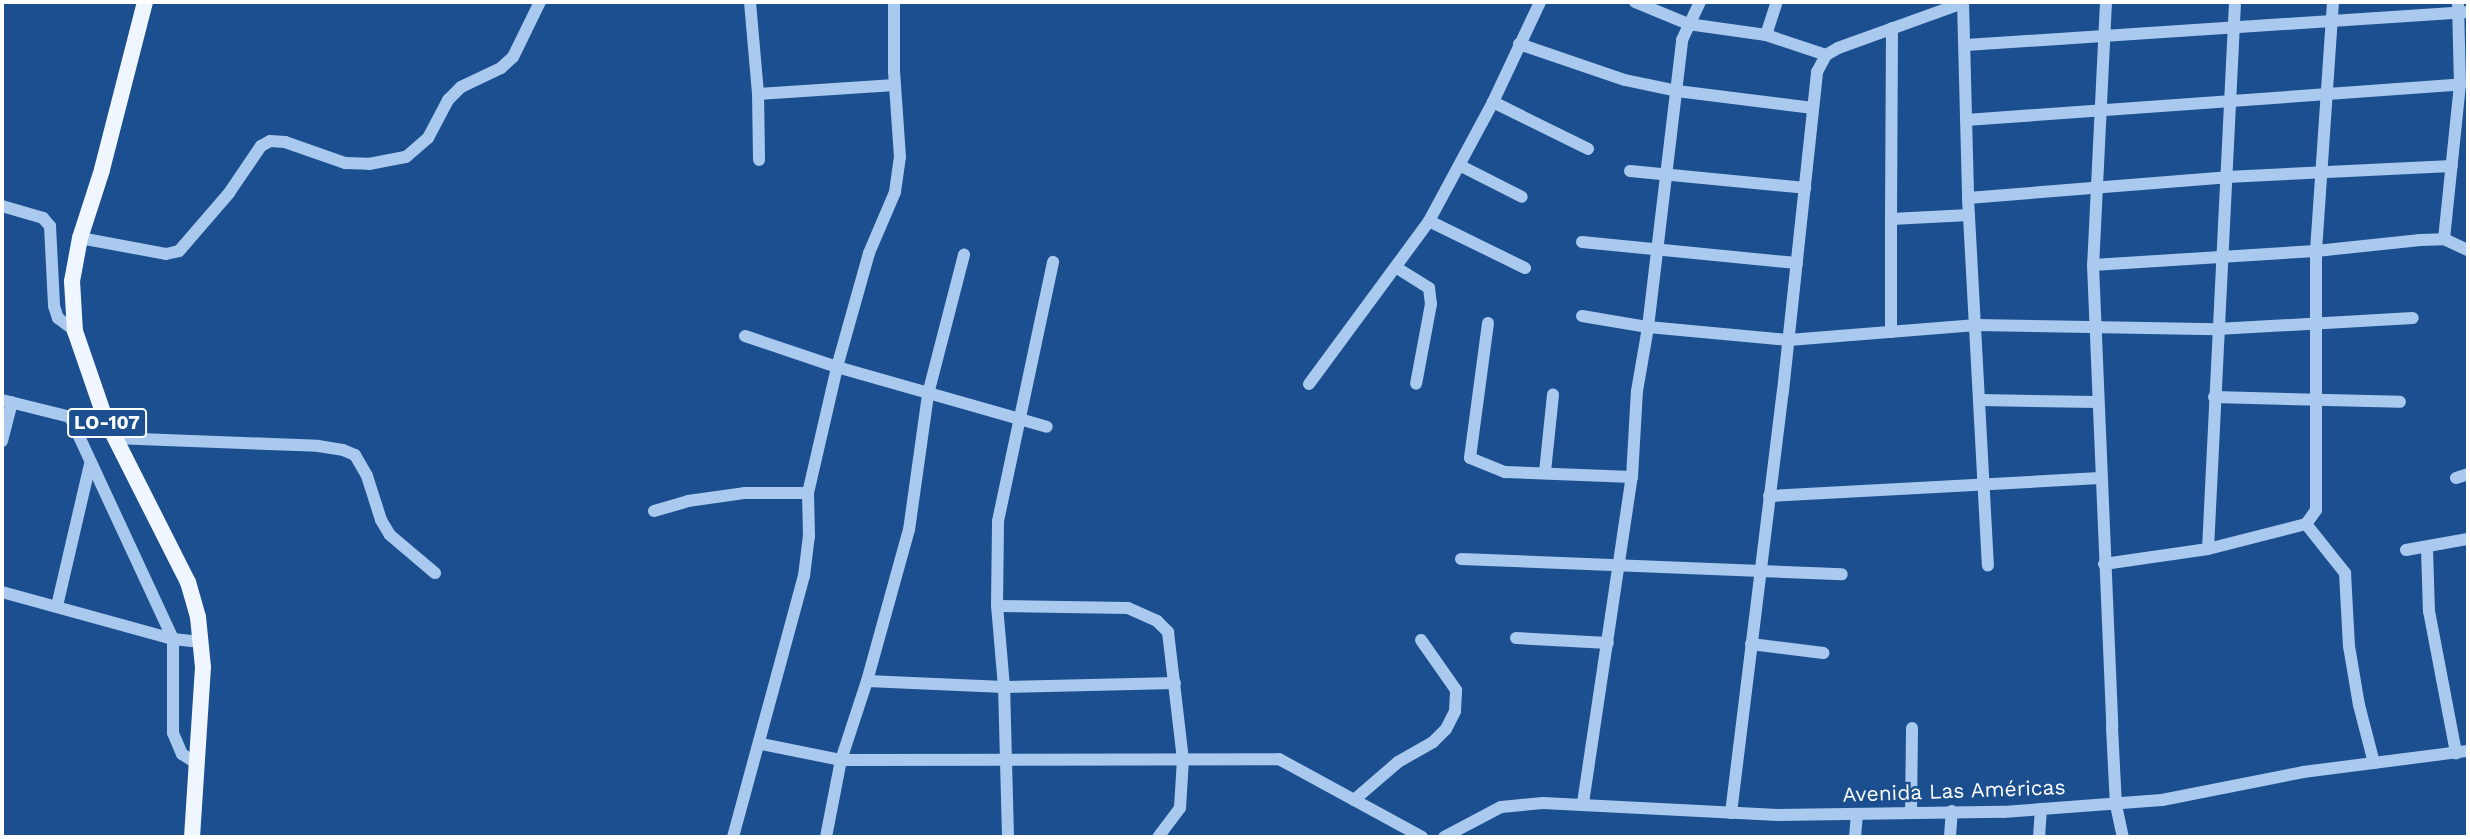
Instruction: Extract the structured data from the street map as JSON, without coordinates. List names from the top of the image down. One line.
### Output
{"streets":{"main road":["LO-107"],"street":["Avenida Las Américas"]}}
